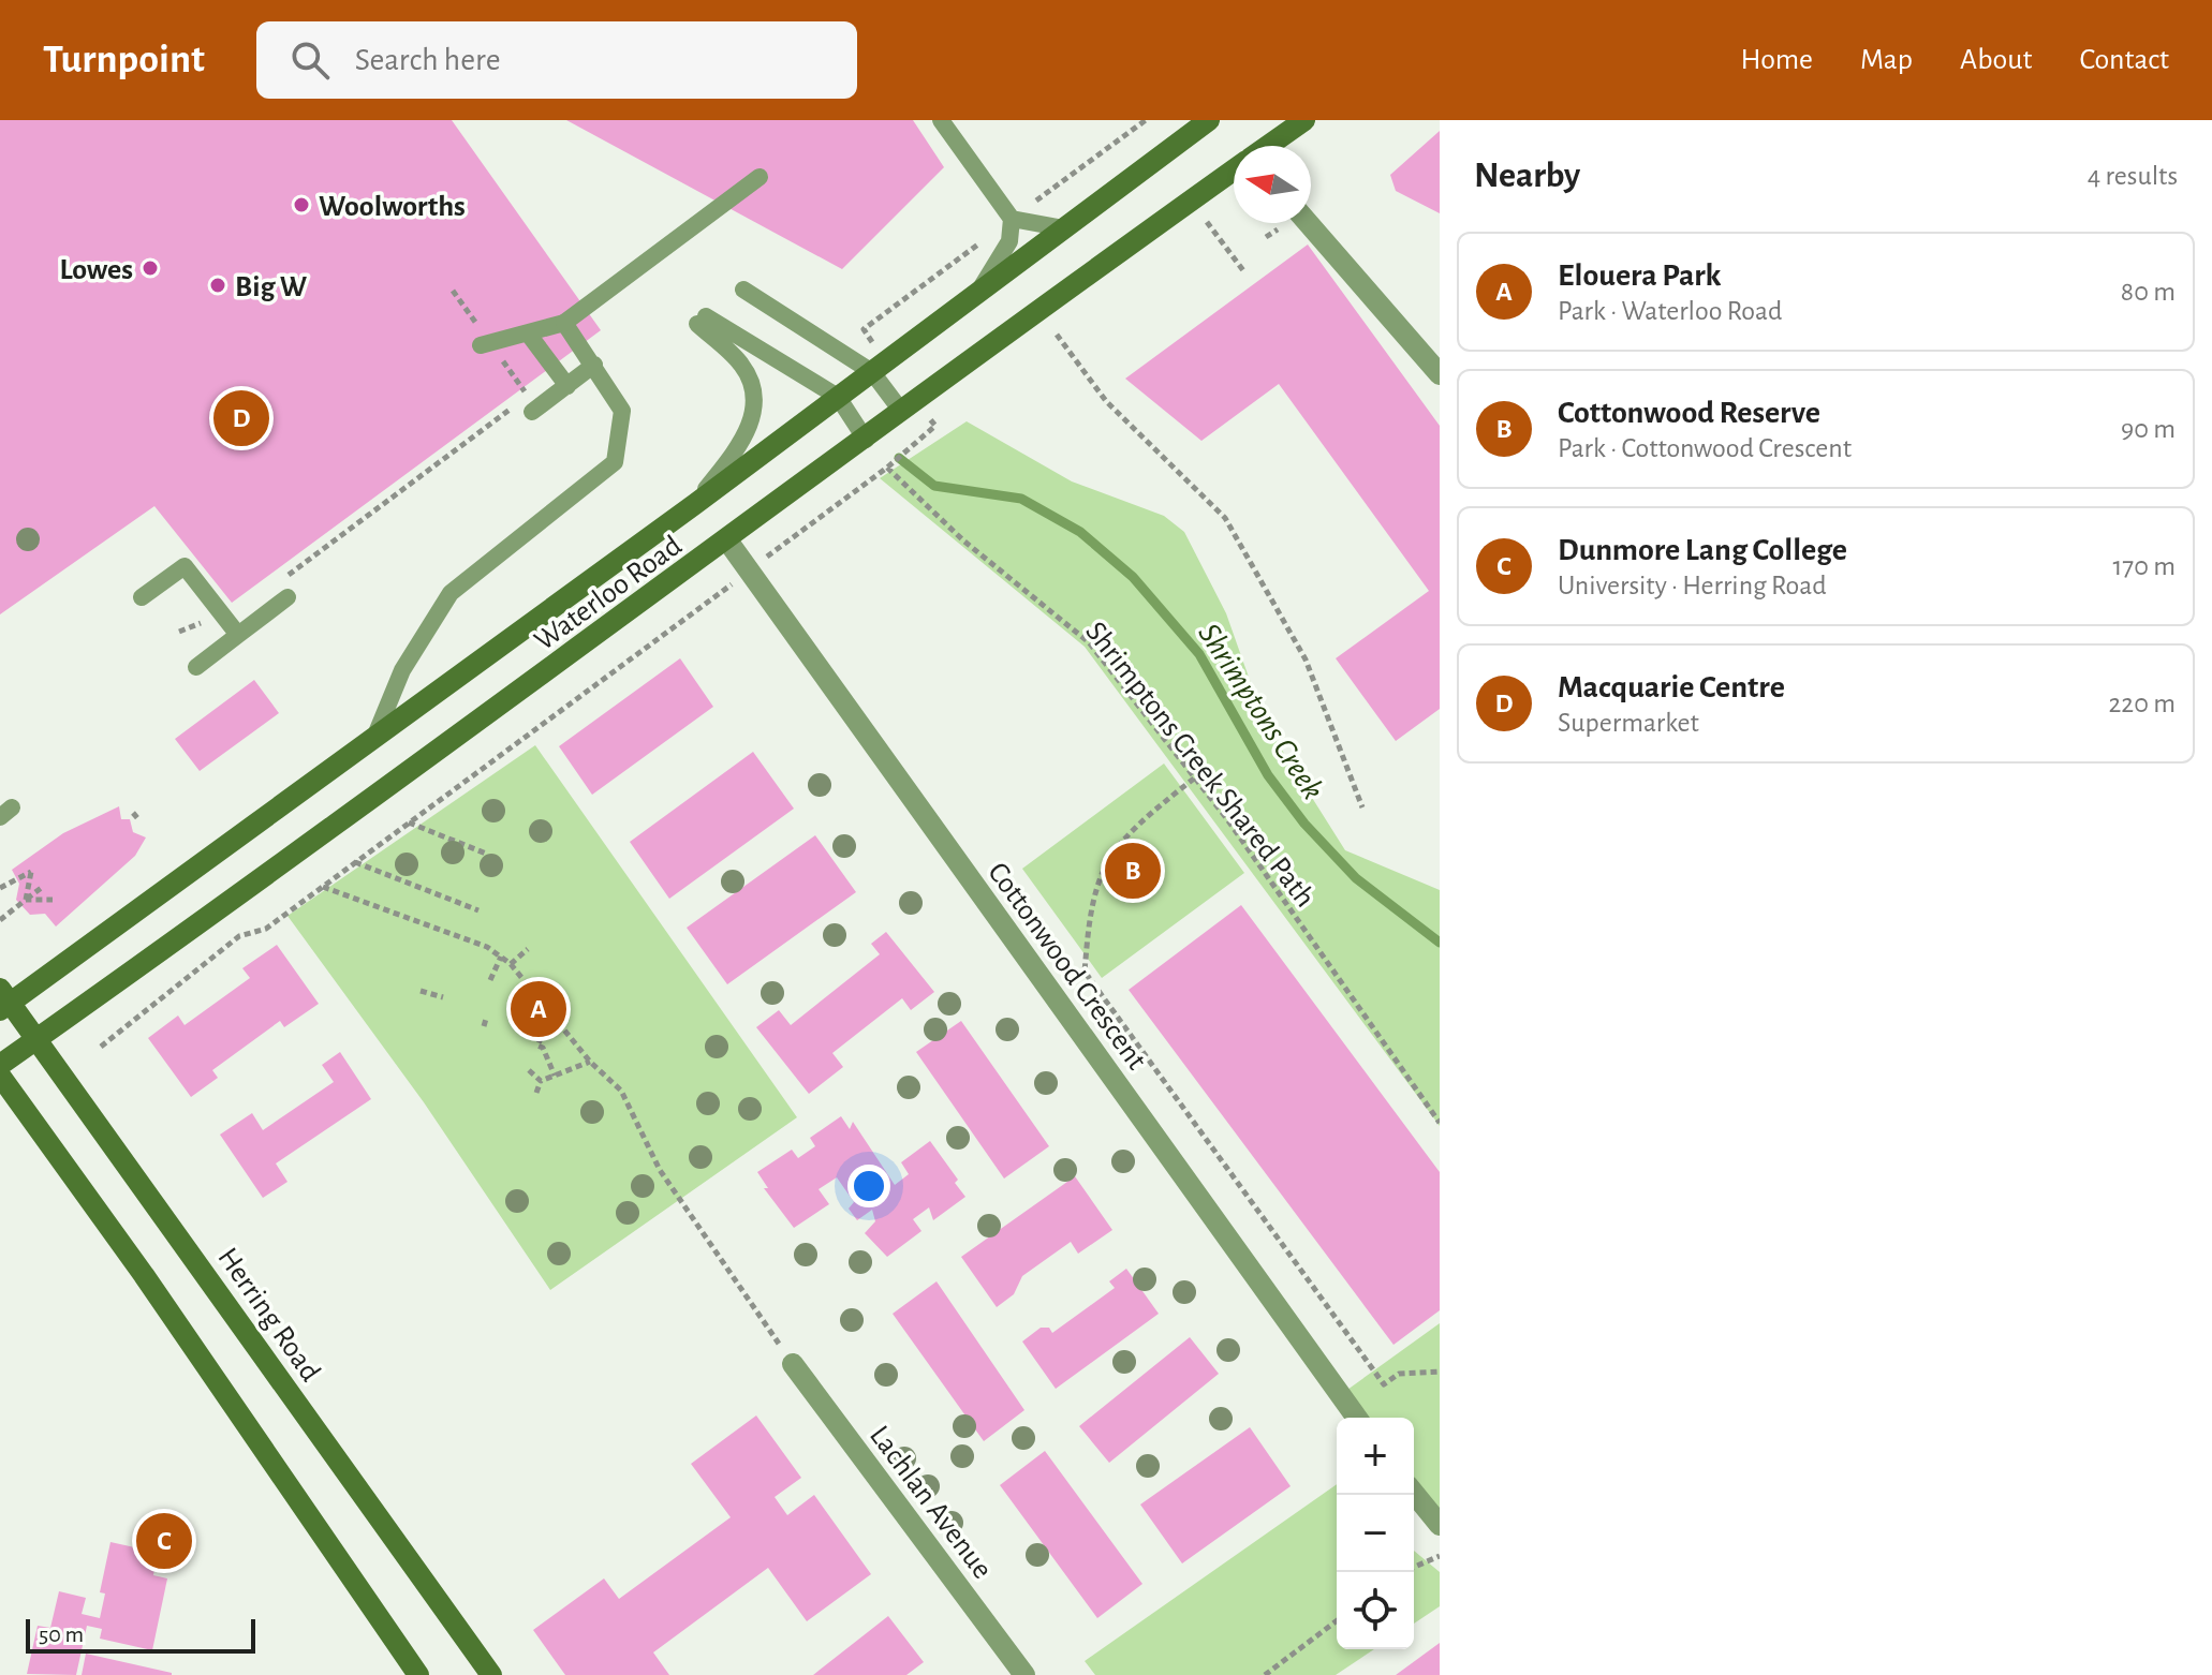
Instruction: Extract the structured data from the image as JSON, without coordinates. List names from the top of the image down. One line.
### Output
{"streets":{"street":["Waterloo Road","Cottonwood Crescent","Herring Road","Lachlan Avenue"],"path":["Shrimptons Creek Shared Path"]},"crossings":[["Waterloo Road","Cottonwood Crescent"],["Waterloo Road","Herring Road"]],"water":["Shrimptons Creek"],"places":["Woolworths","Lowes","Big W"],"scale_bar":"50 m","north":"left","page":{"header":"Turnpoint","search":"Search here","nav":["Home","Map","About","Contact"],"heading":["Nearby","4 results"],"list":[{"mark":"A","name":"Elouera Park","note":"Park · Waterloo Road","value":"80 m"},{"mark":"B","name":"Cottonwood Reserve","note":"Park · Cottonwood Crescent","value":"90 m"},{"mark":"C","name":"Dunmore Lang College","note":"University · Herring Road","value":"170 m"},{"mark":"D","name":"Macquarie Centre","note":"Supermarket","value":"220 m"}],"pins":["D","B","A","C"],"map_buttons":["+","−"],"scale":"50 m"}}
